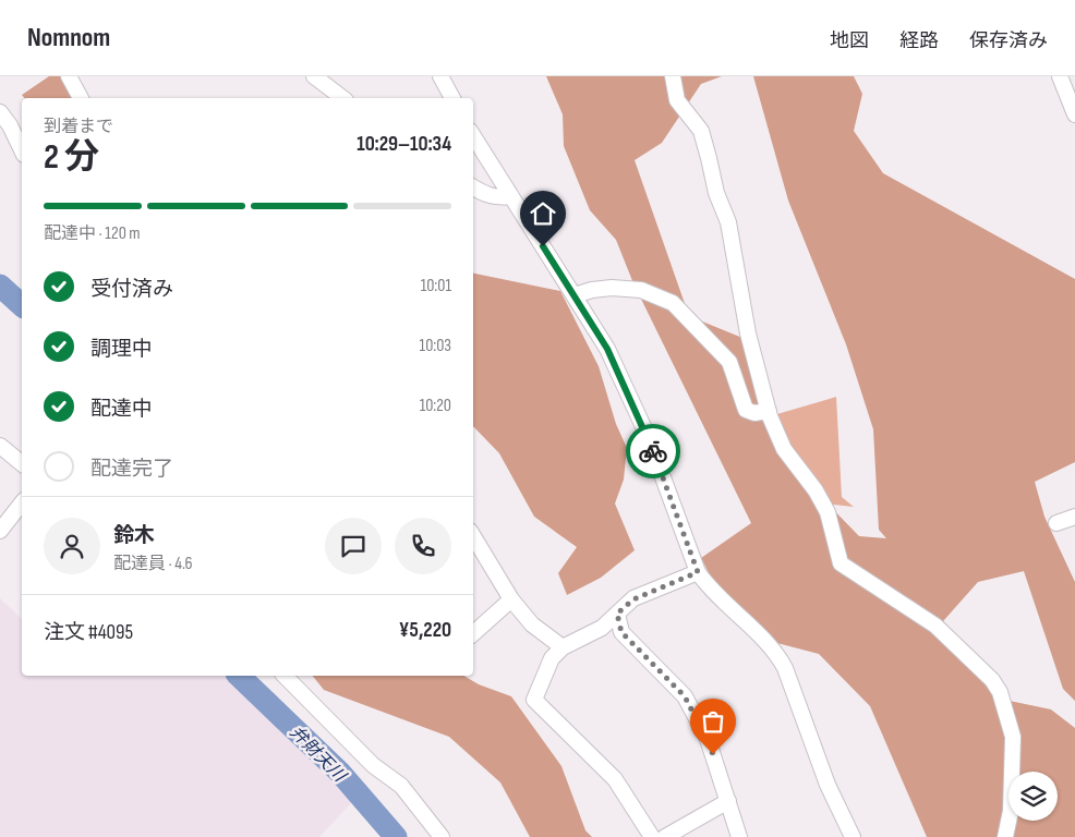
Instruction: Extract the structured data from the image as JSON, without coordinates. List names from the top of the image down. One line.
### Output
{"water":["弁財天川"],"page":{"header":"Nomnom","nav":["地図","経路","保存済み"],"heading":["2 分","到着まで","10:29–10:34"],"panel":["鈴木","配達員 · 4.6","注文 #4095","¥5,220"],"bar":"配達中 · 120 m","list":[["受付済み","10:01"],["調理中","10:03"],["配達中","10:20"],"配達完了"]}}
